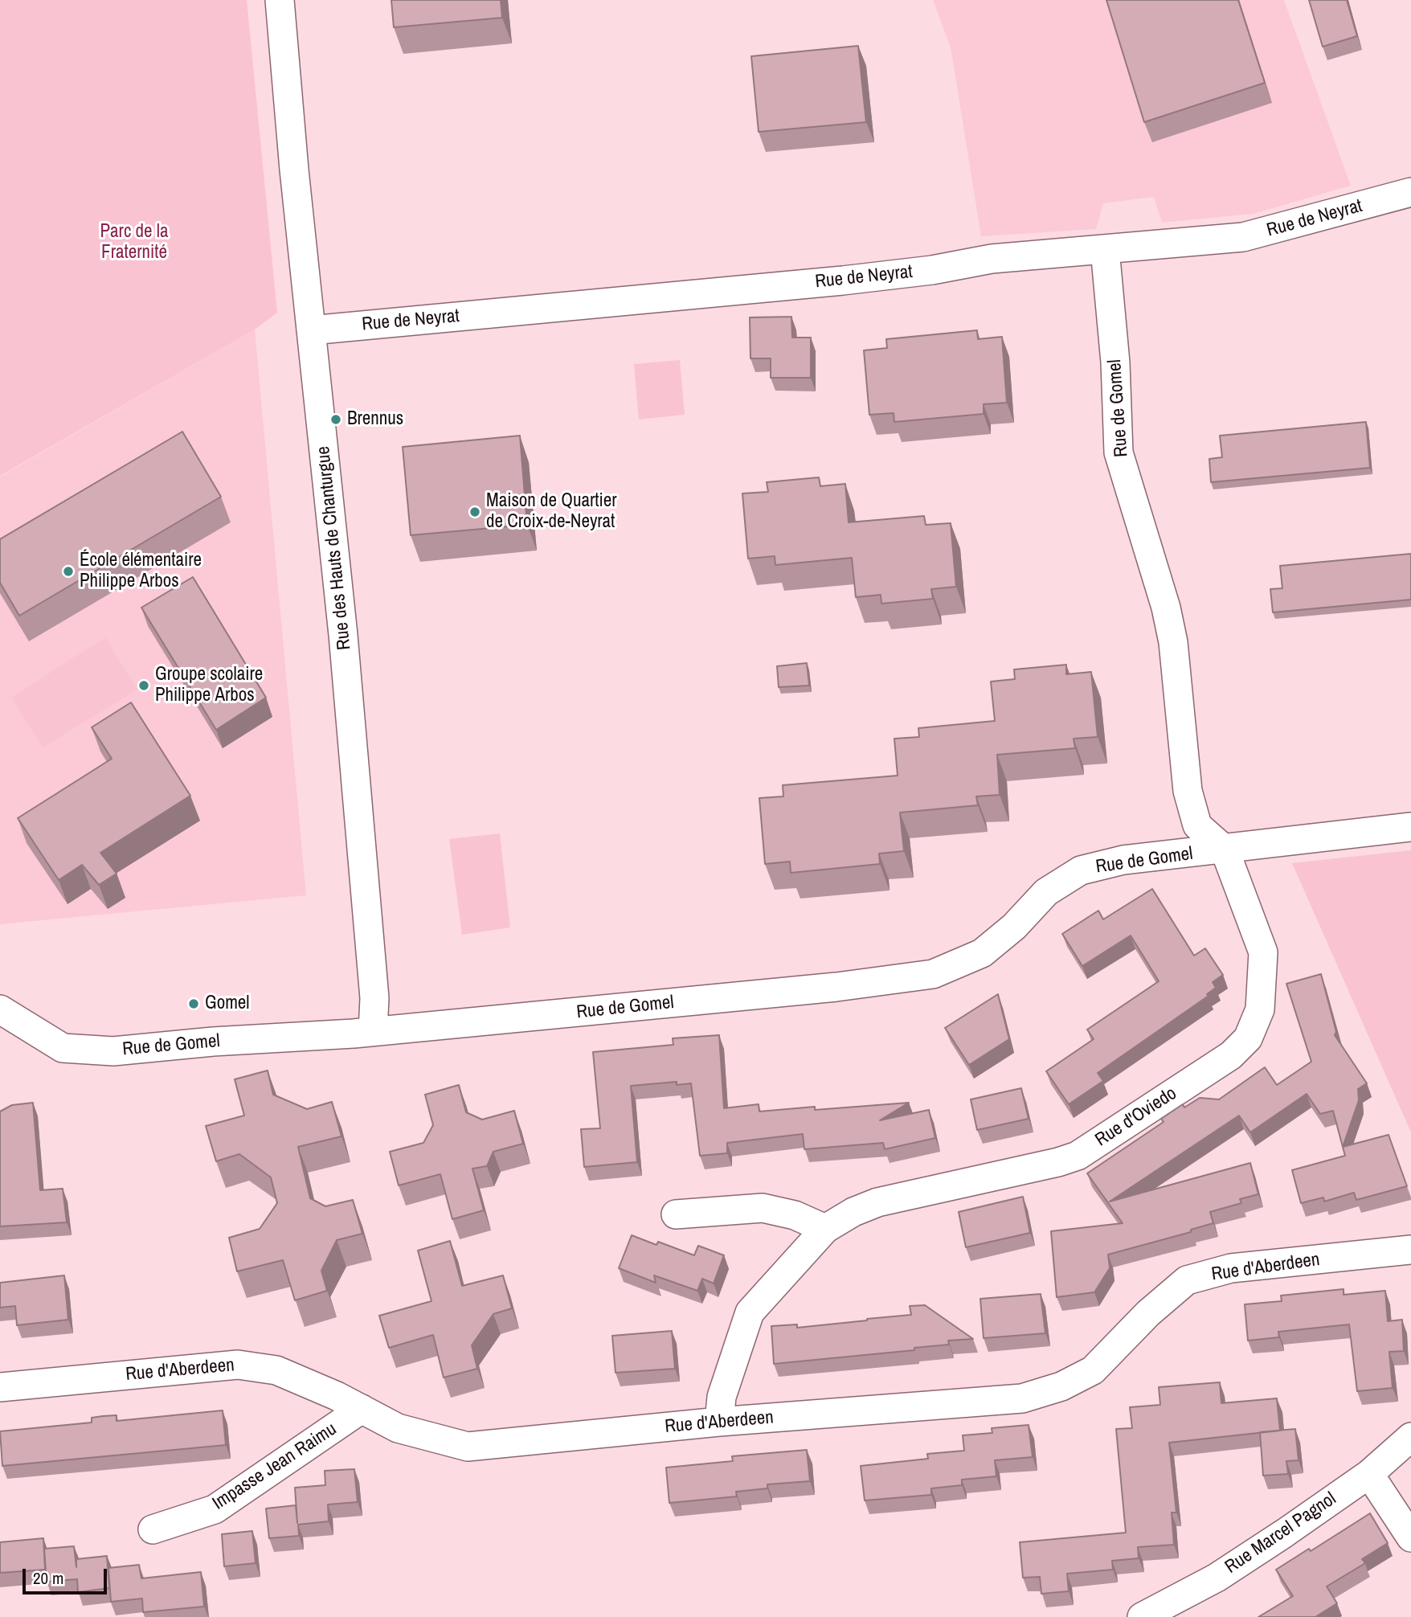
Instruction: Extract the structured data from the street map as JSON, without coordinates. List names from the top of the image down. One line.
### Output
{"streets":{"street":["Rue de Neyrat","Rue de Gomel","Rue des Hauts de Chanturgue","Rue d'Oviedo","Rue d'Aberdeen","Impasse Jean Raimu","Rue Marcel Pagnol"]},"crossings":[["Rue de Neyrat","Rue de Gomel"],["Rue de Neyrat","Rue des Hauts de Chanturgue"],["Rue de Gomel","Rue des Hauts de Chanturgue"],["Rue de Gomel","Rue d'Oviedo"],["Rue d'Oviedo","Rue d'Aberdeen"],["Rue d'Aberdeen","Impasse Jean Raimu"]],"parks":["Parc de la Fraternité"],"places":["Brennus","Maison de Quartier de Croix-de-Neyrat","École élémentaire Philippe Arbos","Groupe scolaire Philippe Arbos","Gomel"],"scale_bar":"20 m"}
